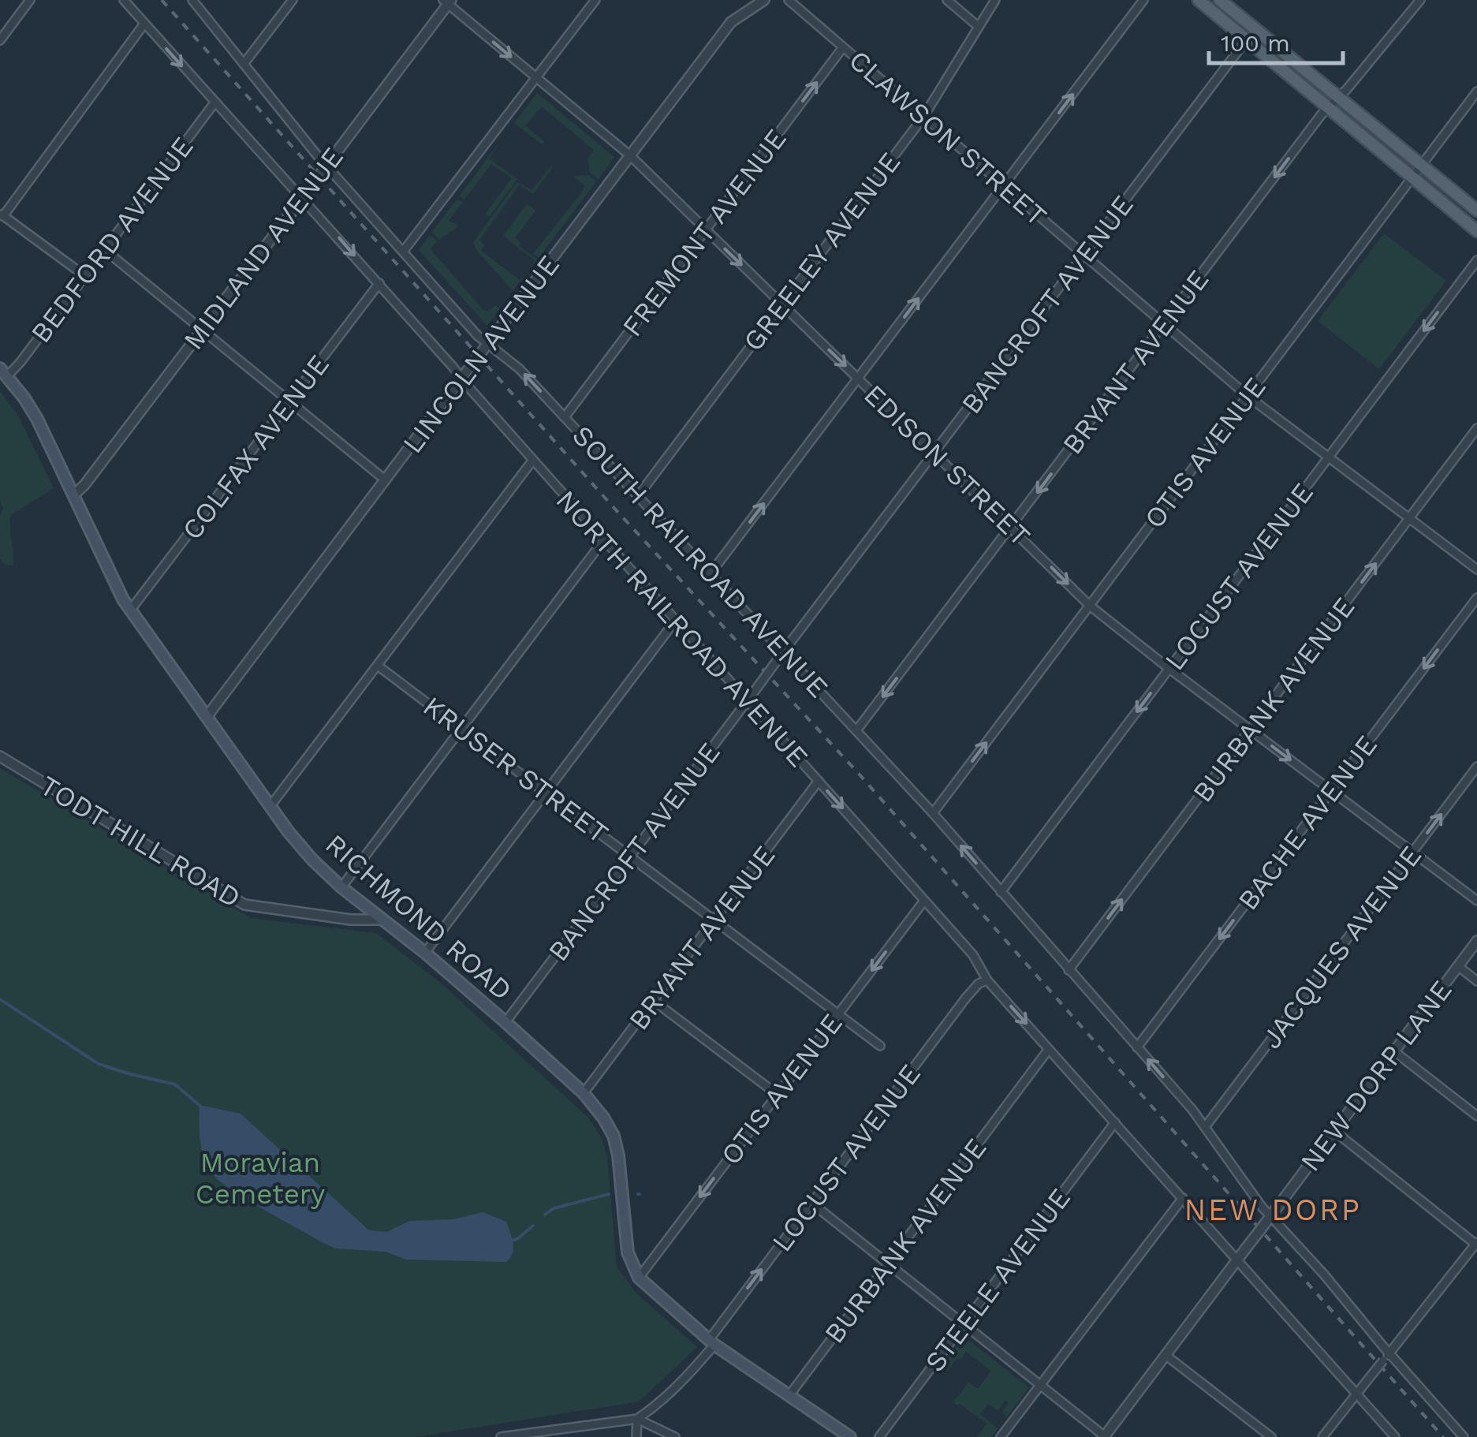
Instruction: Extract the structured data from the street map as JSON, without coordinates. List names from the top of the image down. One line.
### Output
{"streets":{"main road":["RICHMOND ROAD"],"street":["CLAWSON STREET","FREMONT AVENUE","BEDFORD AVENUE","MIDLAND AVENUE","GREELEY AVENUE","BANCROFT AVENUE","LINCOLN AVENUE","BRYANT AVENUE","COLFAX AVENUE","OTIS AVENUE","EDISON STREET","SOUTH RAILROAD AVENUE","LOCUST AVENUE","NORTH RAILROAD AVENUE","BURBANK AVENUE","KRUSER STREET","BACHE AVENUE","TODT HILL ROAD","JACQUES AVENUE","NEW DORP LANE","STEELE AVENUE"]},"crossings":[["CLAWSON STREET","FREMONT AVENUE"],["CLAWSON STREET","GREELEY AVENUE"],["CLAWSON STREET","BANCROFT AVENUE"],["CLAWSON STREET","BRYANT AVENUE"],["CLAWSON STREET","OTIS AVENUE"],["CLAWSON STREET","LOCUST AVENUE"],["CLAWSON STREET","BURBANK AVENUE"],["FREMONT AVENUE","EDISON STREET"],["FREMONT AVENUE","SOUTH RAILROAD AVENUE"],["BEDFORD AVENUE","NORTH RAILROAD AVENUE"],["BEDFORD AVENUE","RICHMOND ROAD"],["MIDLAND AVENUE","EDISON STREET"],["MIDLAND AVENUE","SOUTH RAILROAD AVENUE"],["MIDLAND AVENUE","NORTH RAILROAD AVENUE"],["MIDLAND AVENUE","RICHMOND ROAD"],["GREELEY AVENUE","EDISON STREET"],["GREELEY AVENUE","SOUTH RAILROAD AVENUE"],["BANCROFT AVENUE","EDISON STREET"],["BANCROFT AVENUE","SOUTH RAILROAD AVENUE"],["BANCROFT AVENUE","NORTH RAILROAD AVENUE"],["BANCROFT AVENUE","KRUSER STREET"],["BANCROFT AVENUE","RICHMOND ROAD"],["LINCOLN AVENUE","EDISON STREET"],["LINCOLN AVENUE","SOUTH RAILROAD AVENUE"],["LINCOLN AVENUE","NORTH RAILROAD AVENUE"],["LINCOLN AVENUE","RICHMOND ROAD"],["BRYANT AVENUE","EDISON STREET"],["BRYANT AVENUE","SOUTH RAILROAD AVENUE"],["BRYANT AVENUE","NORTH RAILROAD AVENUE"],["BRYANT AVENUE","KRUSER STREET"],["BRYANT AVENUE","RICHMOND ROAD"],["COLFAX AVENUE","NORTH RAILROAD AVENUE"],["COLFAX AVENUE","RICHMOND ROAD"],["OTIS AVENUE","EDISON STREET"],["OTIS AVENUE","SOUTH RAILROAD AVENUE"],["OTIS AVENUE","NORTH RAILROAD AVENUE"],["OTIS AVENUE","KRUSER STREET"],["OTIS AVENUE","RICHMOND ROAD"],["EDISON STREET","LOCUST AVENUE"],["EDISON STREET","BURBANK AVENUE"],["EDISON STREET","BACHE AVENUE"],["EDISON STREET","JACQUES AVENUE"],["SOUTH RAILROAD AVENUE","LOCUST AVENUE"],["SOUTH RAILROAD AVENUE","BURBANK AVENUE"],["SOUTH RAILROAD AVENUE","BACHE AVENUE"],["SOUTH RAILROAD AVENUE","JACQUES AVENUE"],["SOUTH RAILROAD AVENUE","NEW DORP LANE"],["LOCUST AVENUE","NORTH RAILROAD AVENUE"],["NORTH RAILROAD AVENUE","BURBANK AVENUE"],["NORTH RAILROAD AVENUE","NEW DORP LANE"],["NORTH RAILROAD AVENUE","STEELE AVENUE"],["TODT HILL ROAD","RICHMOND ROAD"]],"one_way":["FREMONT AVENUE","BRYANT AVENUE","EDISON STREET","BURBANK AVENUE","BACHE AVENUE"],"districts":["NEW DORP"],"parks":["Moravian Cemetery"],"scale_bar":"100 m"}
